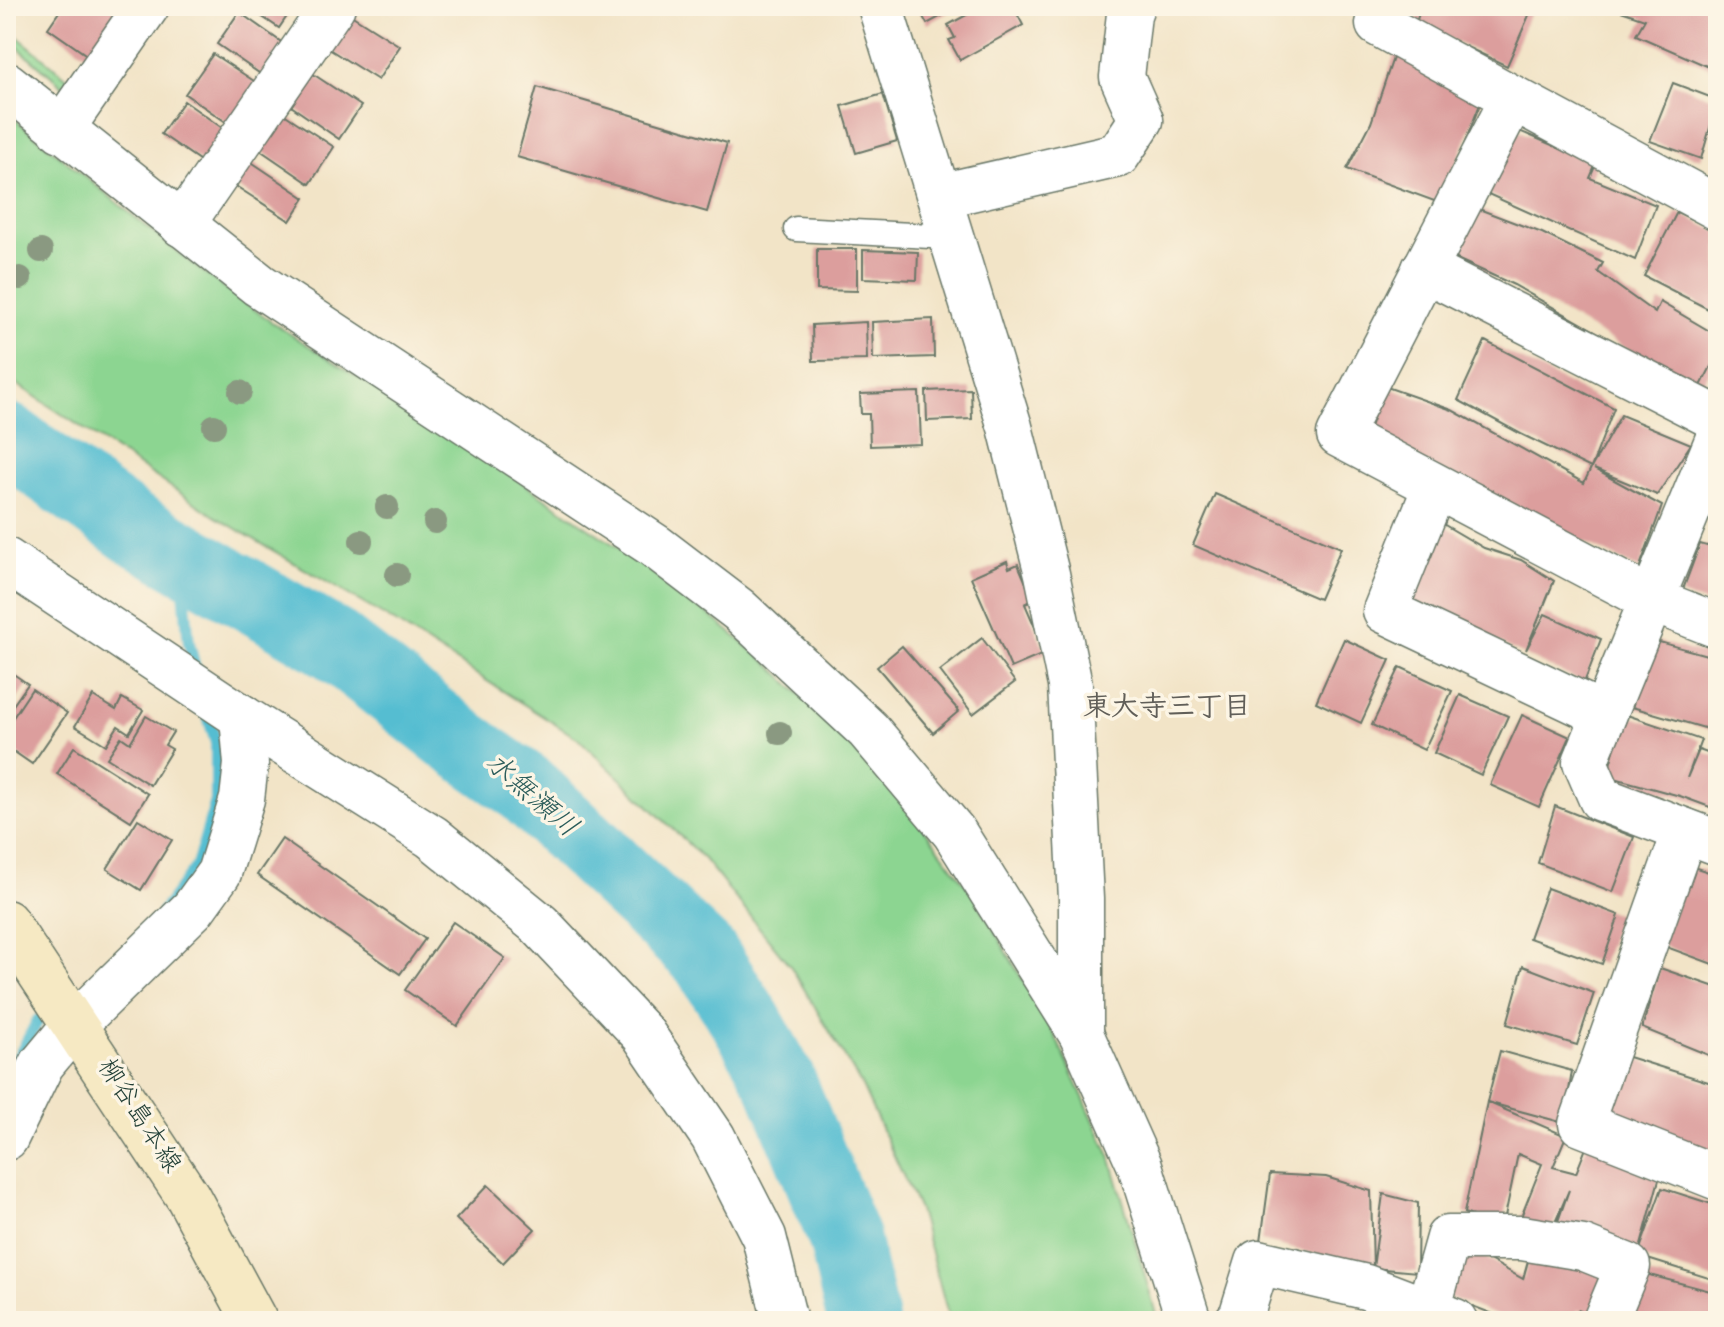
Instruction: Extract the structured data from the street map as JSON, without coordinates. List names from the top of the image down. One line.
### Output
{"streets":{"main road":["柳谷島本線"]},"districts":["東大寺三丁目"],"water":["水無瀬川"]}
